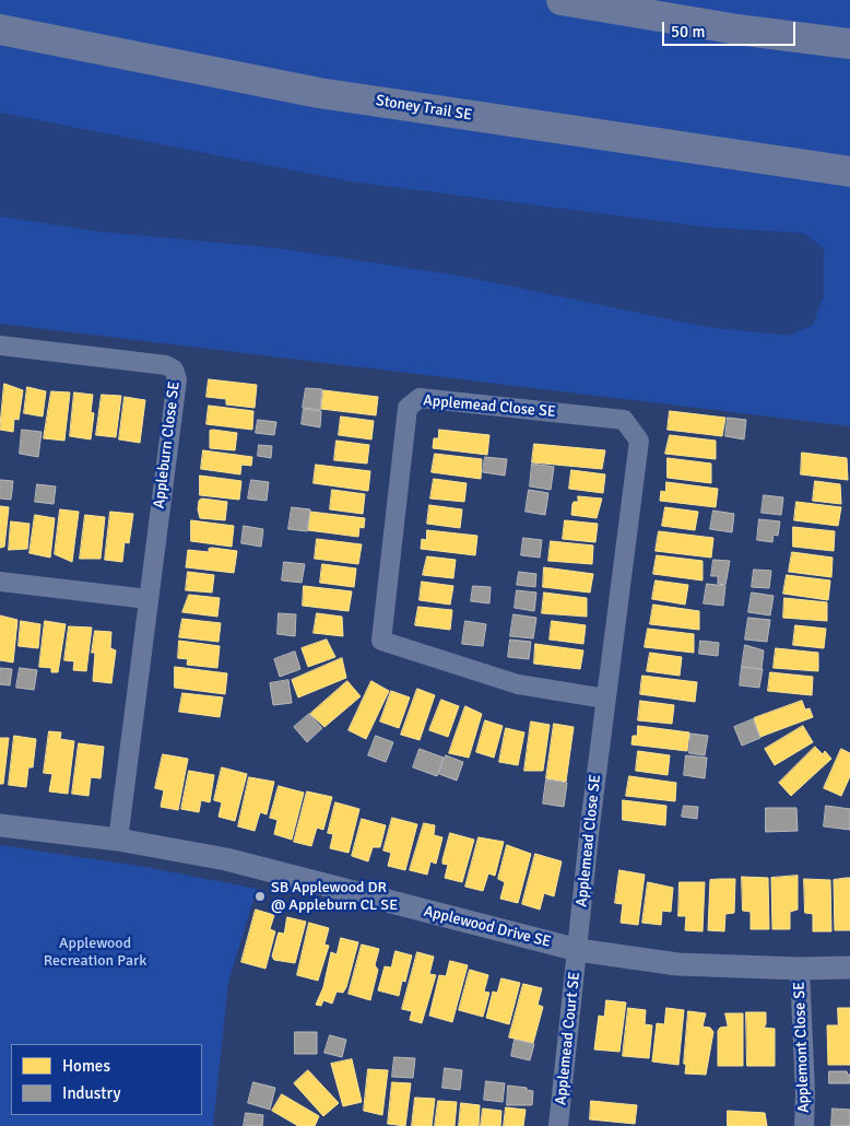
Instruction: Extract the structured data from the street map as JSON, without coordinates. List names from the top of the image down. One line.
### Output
{"streets":{"highway":["Stoney Trail SE"],"street":["Applemead Close SE","Appleburn Close SE","Applewood Drive SE","Applemead Court SE","Applemont Close SE"]},"crossings":[["Applemead Close SE","Applewood Drive SE"],["Applemead Close SE","Applemead Court SE"],["Appleburn Close SE","Applewood Drive SE"],["Applewood Drive SE","Applemead Court SE"],["Applewood Drive SE","Applemont Close SE"]],"parks":["Applewood Recreation Park"],"places":["SB Applewood DR @ Appleburn CL SE"],"legend":["Homes","Industry"],"scale_bar":"50 m"}
